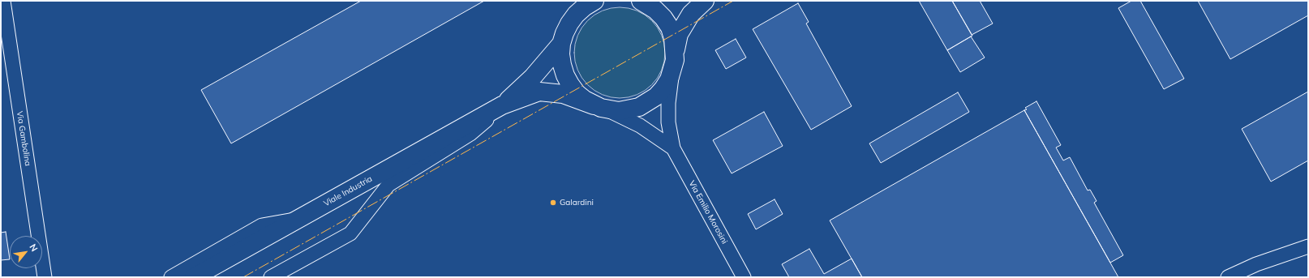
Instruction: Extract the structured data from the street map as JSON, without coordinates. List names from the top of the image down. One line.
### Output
{"streets":{"main road":["Viale Industria"],"street":["Via Gambolina","Via Emilio Morosini"]},"crossings":[["Viale Industria","Via Emilio Morosini"]],"places":["Galardini"],"north":"top right"}
